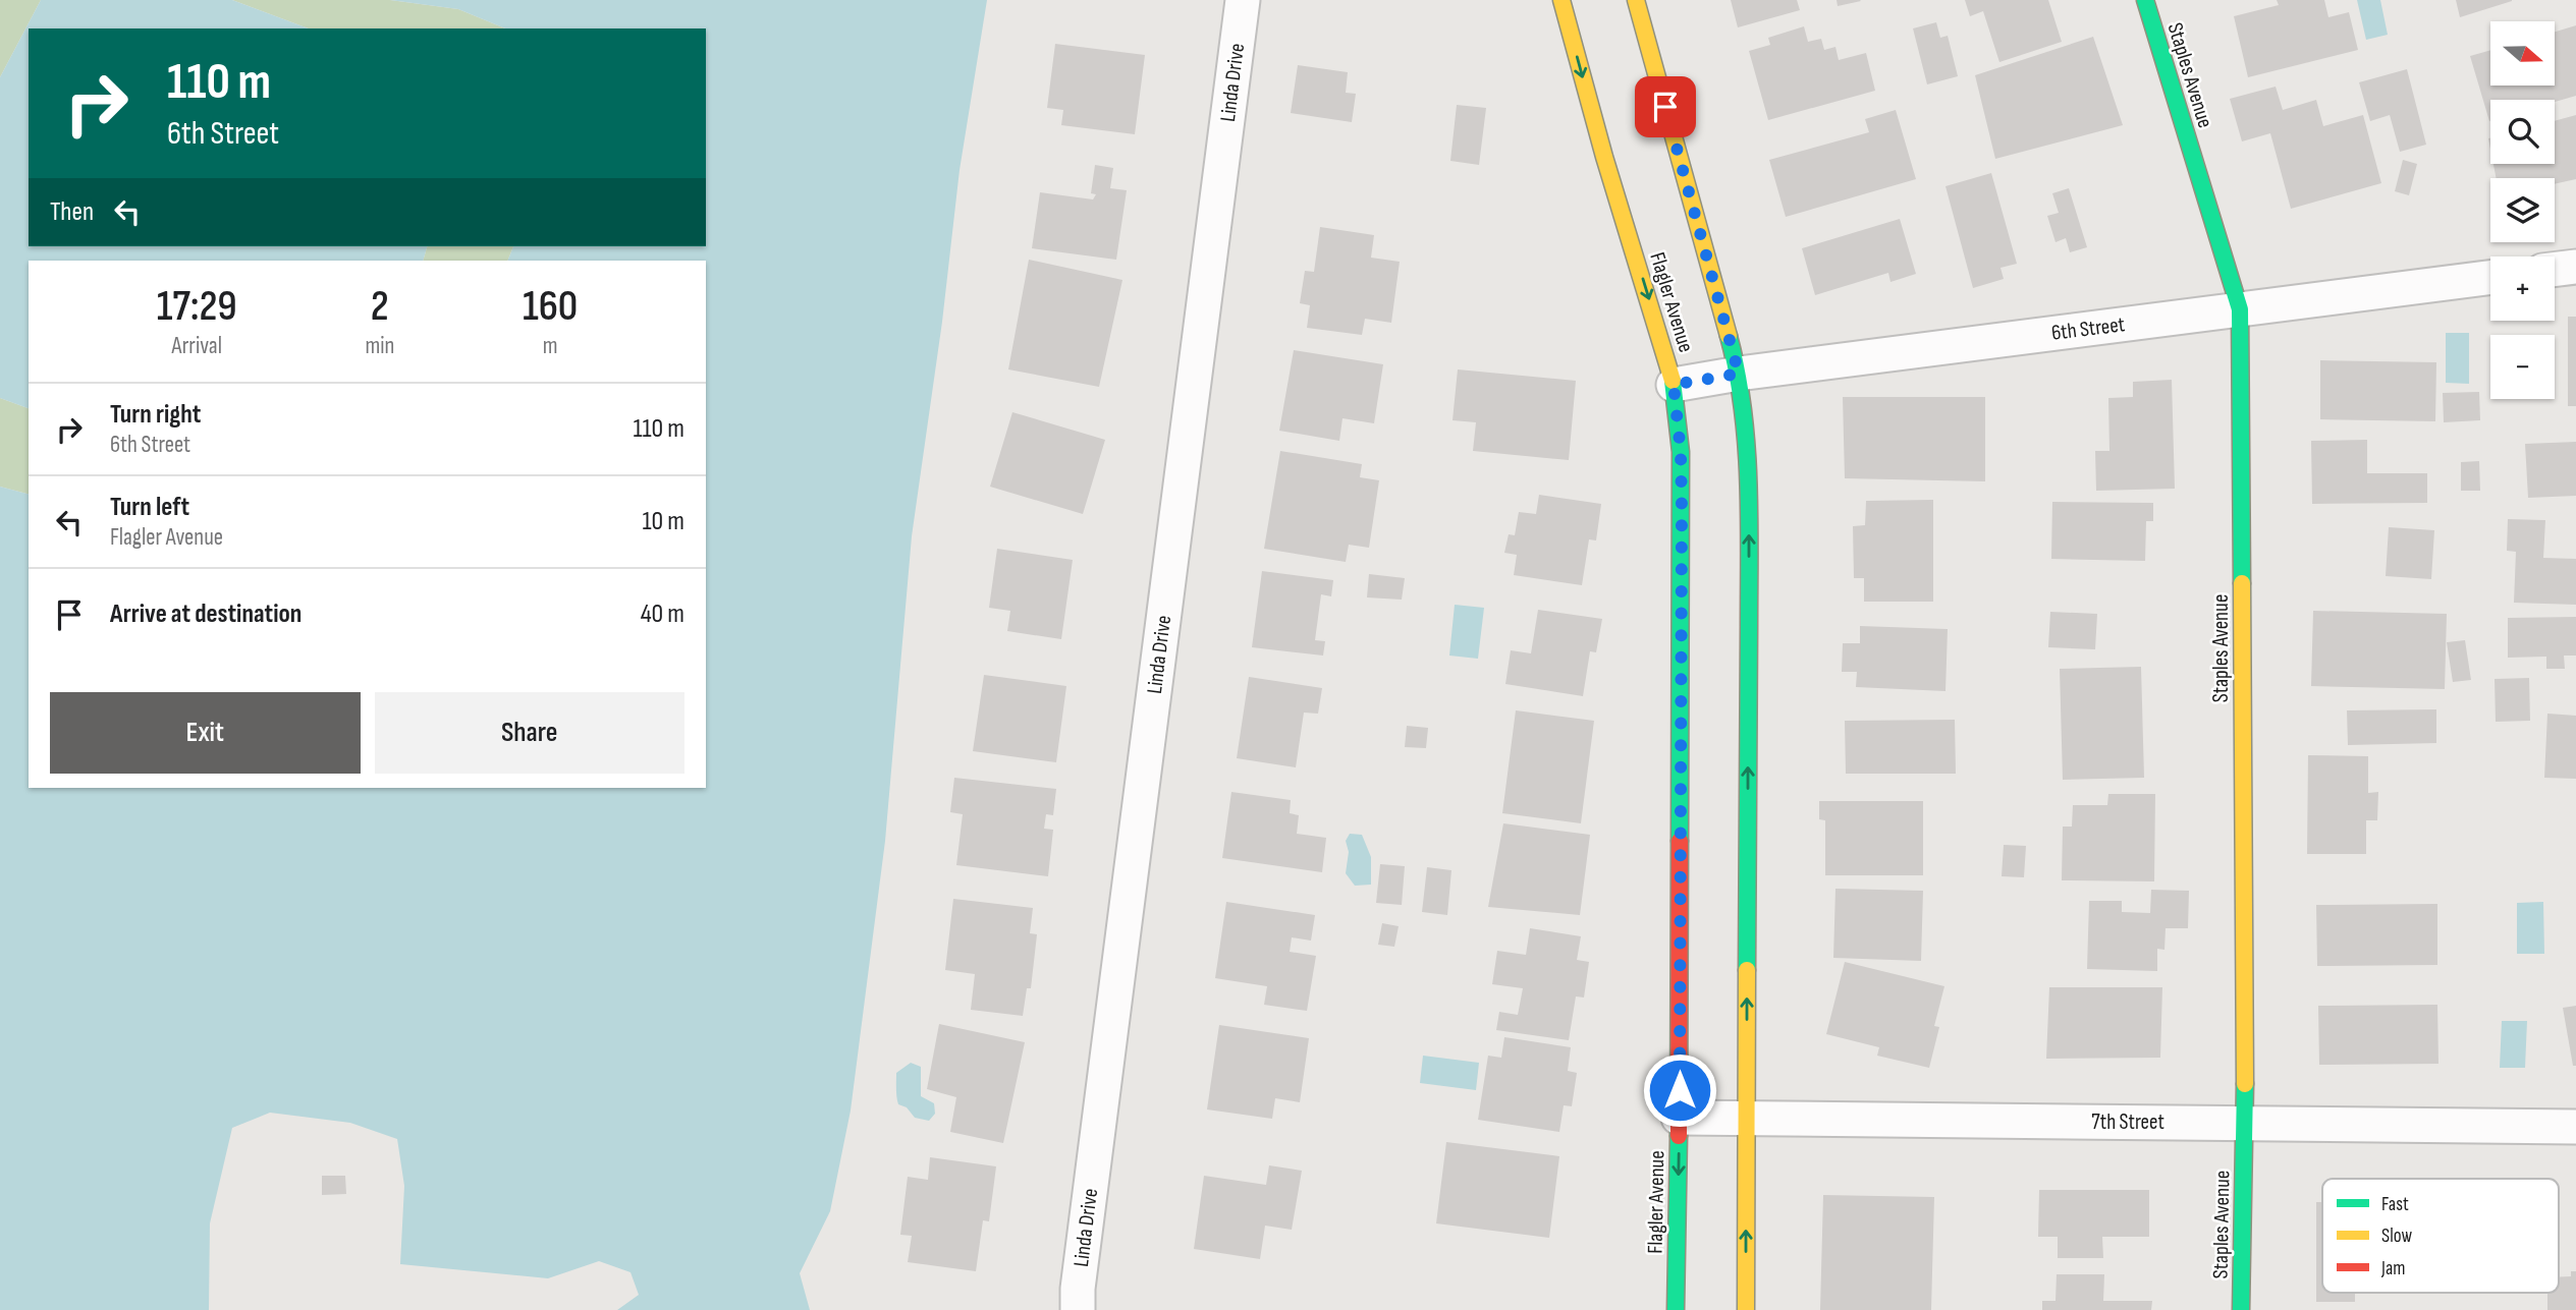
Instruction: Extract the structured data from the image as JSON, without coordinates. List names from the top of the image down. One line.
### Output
{"streets":{"main road":["Staples Avenue","Flagler Avenue"],"street":["Linda Drive","6th Street","7th Street"]},"crossings":[["Staples Avenue","6th Street"],["Staples Avenue","7th Street"],["Flagler Avenue","6th Street"],["Flagler Avenue","7th Street"]],"legend":["Fast","Slow","Jam"],"north":"right","page":{"map_buttons":["+","−"],"turn":["110 m","6th Street"],"then":"Then","eta":["17:29","Arrival","2","min","160","m"],"list":[{"name":"Turn right","note":"6th Street","value":"110 m"},{"name":"Turn left","note":"Flagler Avenue","value":"10 m"},{"name":"Arrive at destination","value":"40 m"}],"buttons":["Exit","Share"]}}
